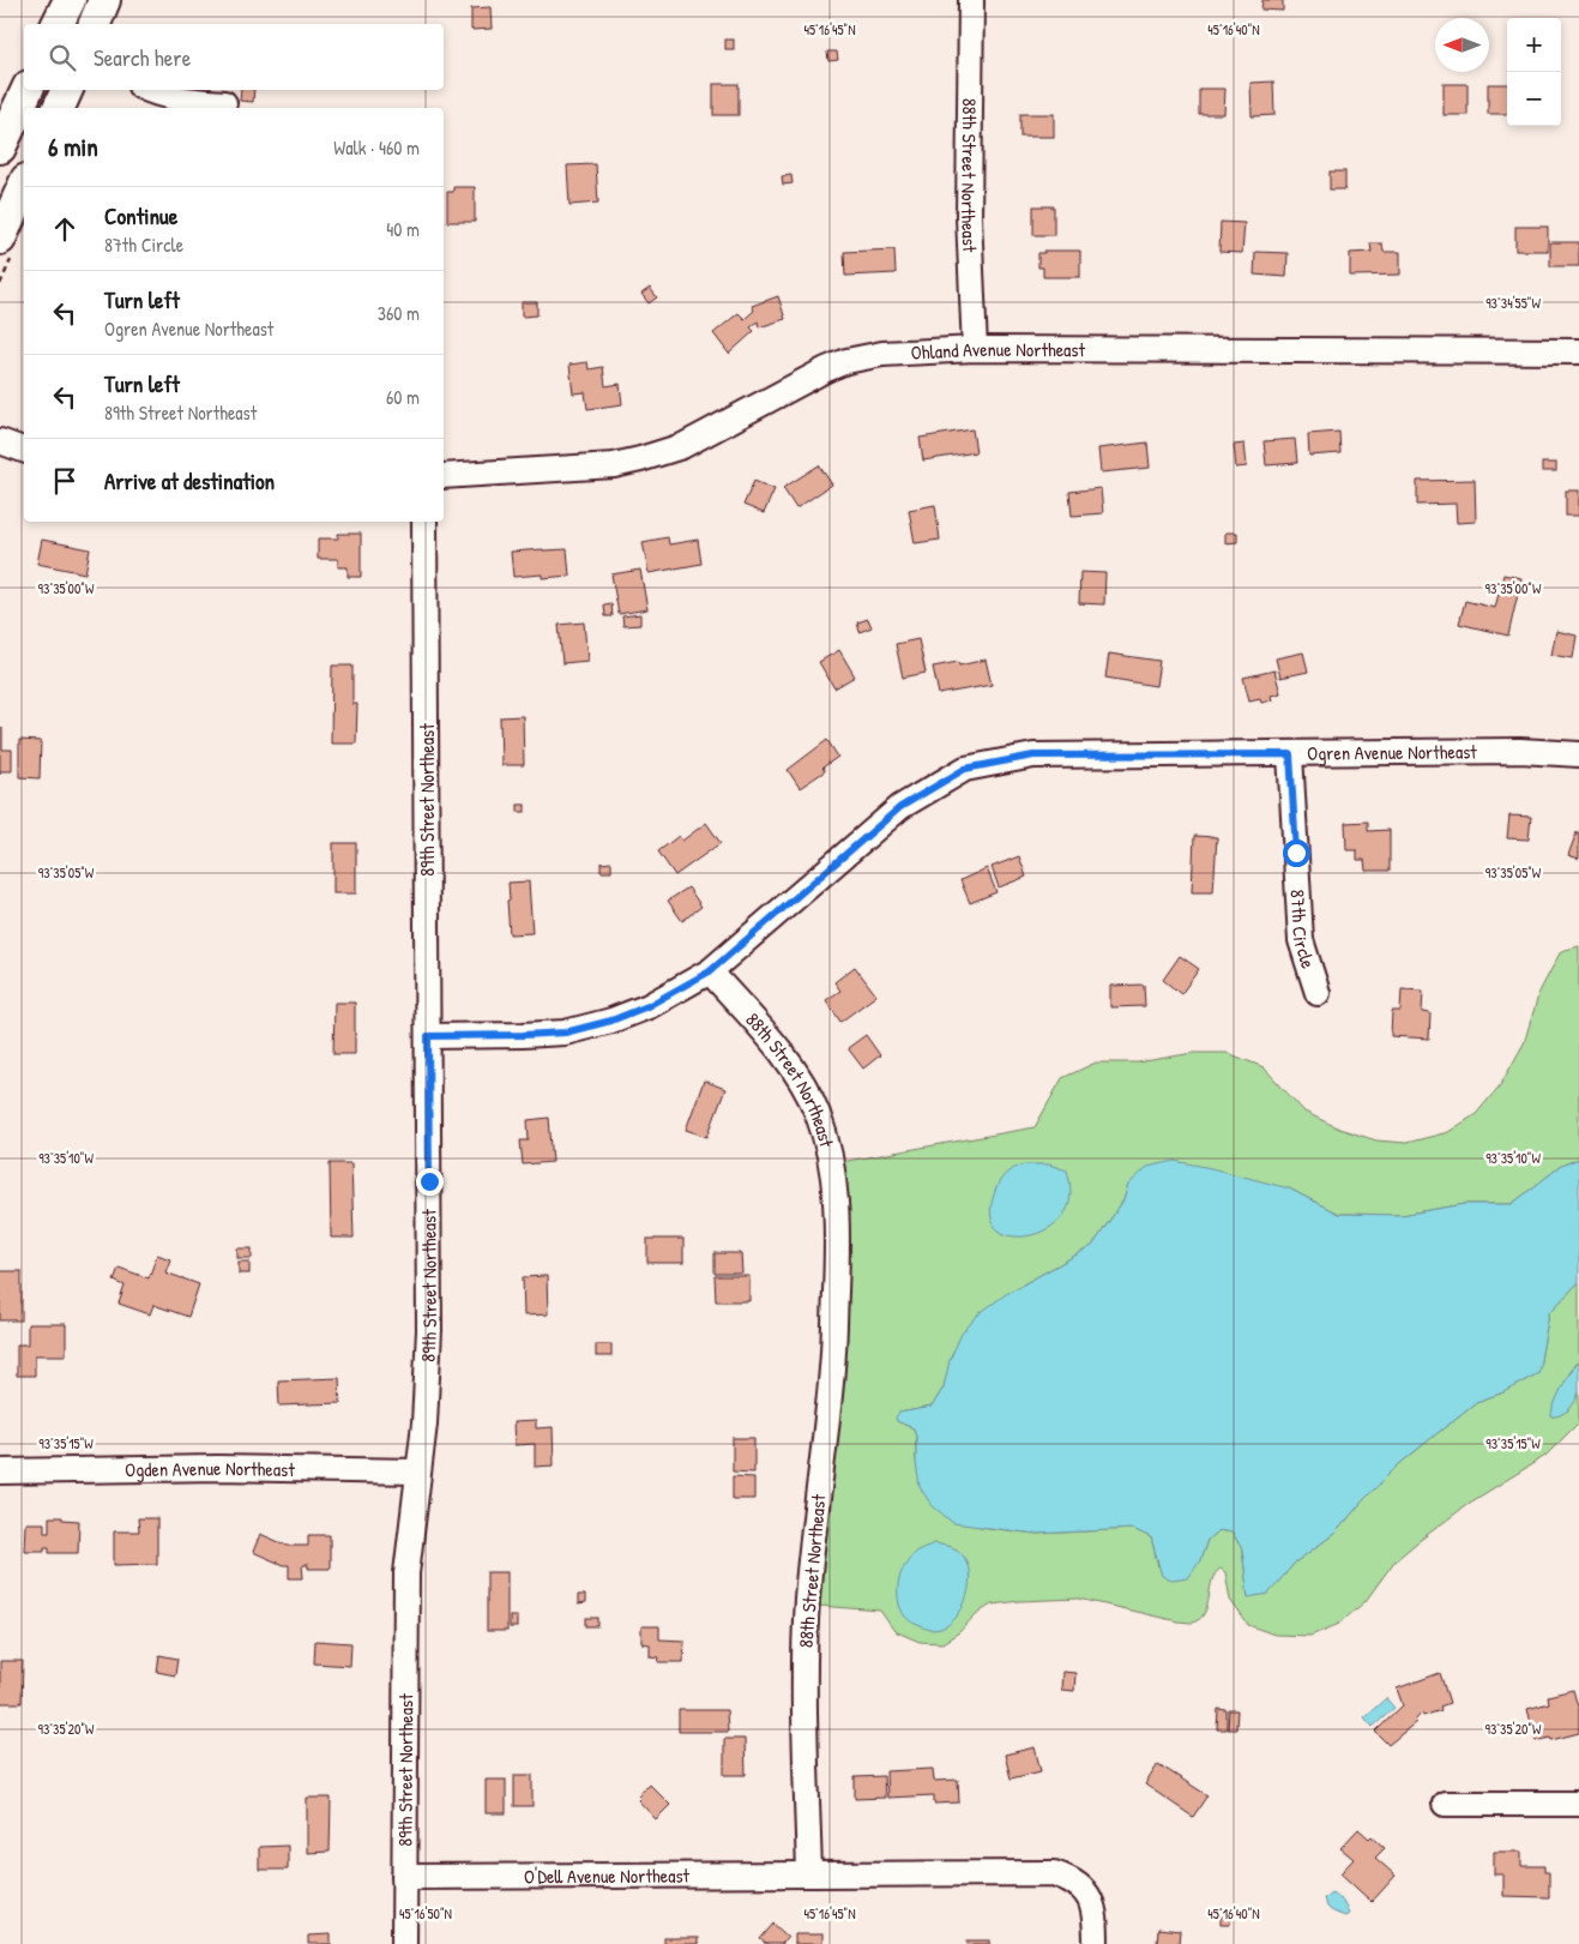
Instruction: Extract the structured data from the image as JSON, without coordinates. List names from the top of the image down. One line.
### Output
{"streets":{"street":["88th Street Northeast","Ohland Avenue Northeast","Ogren Avenue Northeast","89th Street Northeast","87th Circle","Ogden Avenue Northeast","O'Dell Avenue Northeast"]},"crossings":[["88th Street Northeast","Ohland Avenue Northeast"],["88th Street Northeast","Ogren Avenue Northeast"],["88th Street Northeast","O'Dell Avenue Northeast"],["Ogren Avenue Northeast","89th Street Northeast"],["Ogren Avenue Northeast","87th Circle"],["89th Street Northeast","Ogden Avenue Northeast"],["89th Street Northeast","O'Dell Avenue Northeast"]],"north":"left","page":{"map_buttons":["+","−"],"search":"Search here","heading":["6 min","Walk · 460 m"],"list":[["Continue","87th Circle","40 m"],["Turn left","Ogren Avenue Northeast","360 m"],["Turn left","89th Street Northeast","60 m"],"Arrive at destination"]},"coordinates":["45°16'45\"N","45°16'40\"N","93°34'55\"W","93°35'00\"W","93°35'05\"W","93°35'10\"W","93°35'15\"W","93°35'20\"W","45°16'50\"N"]}
